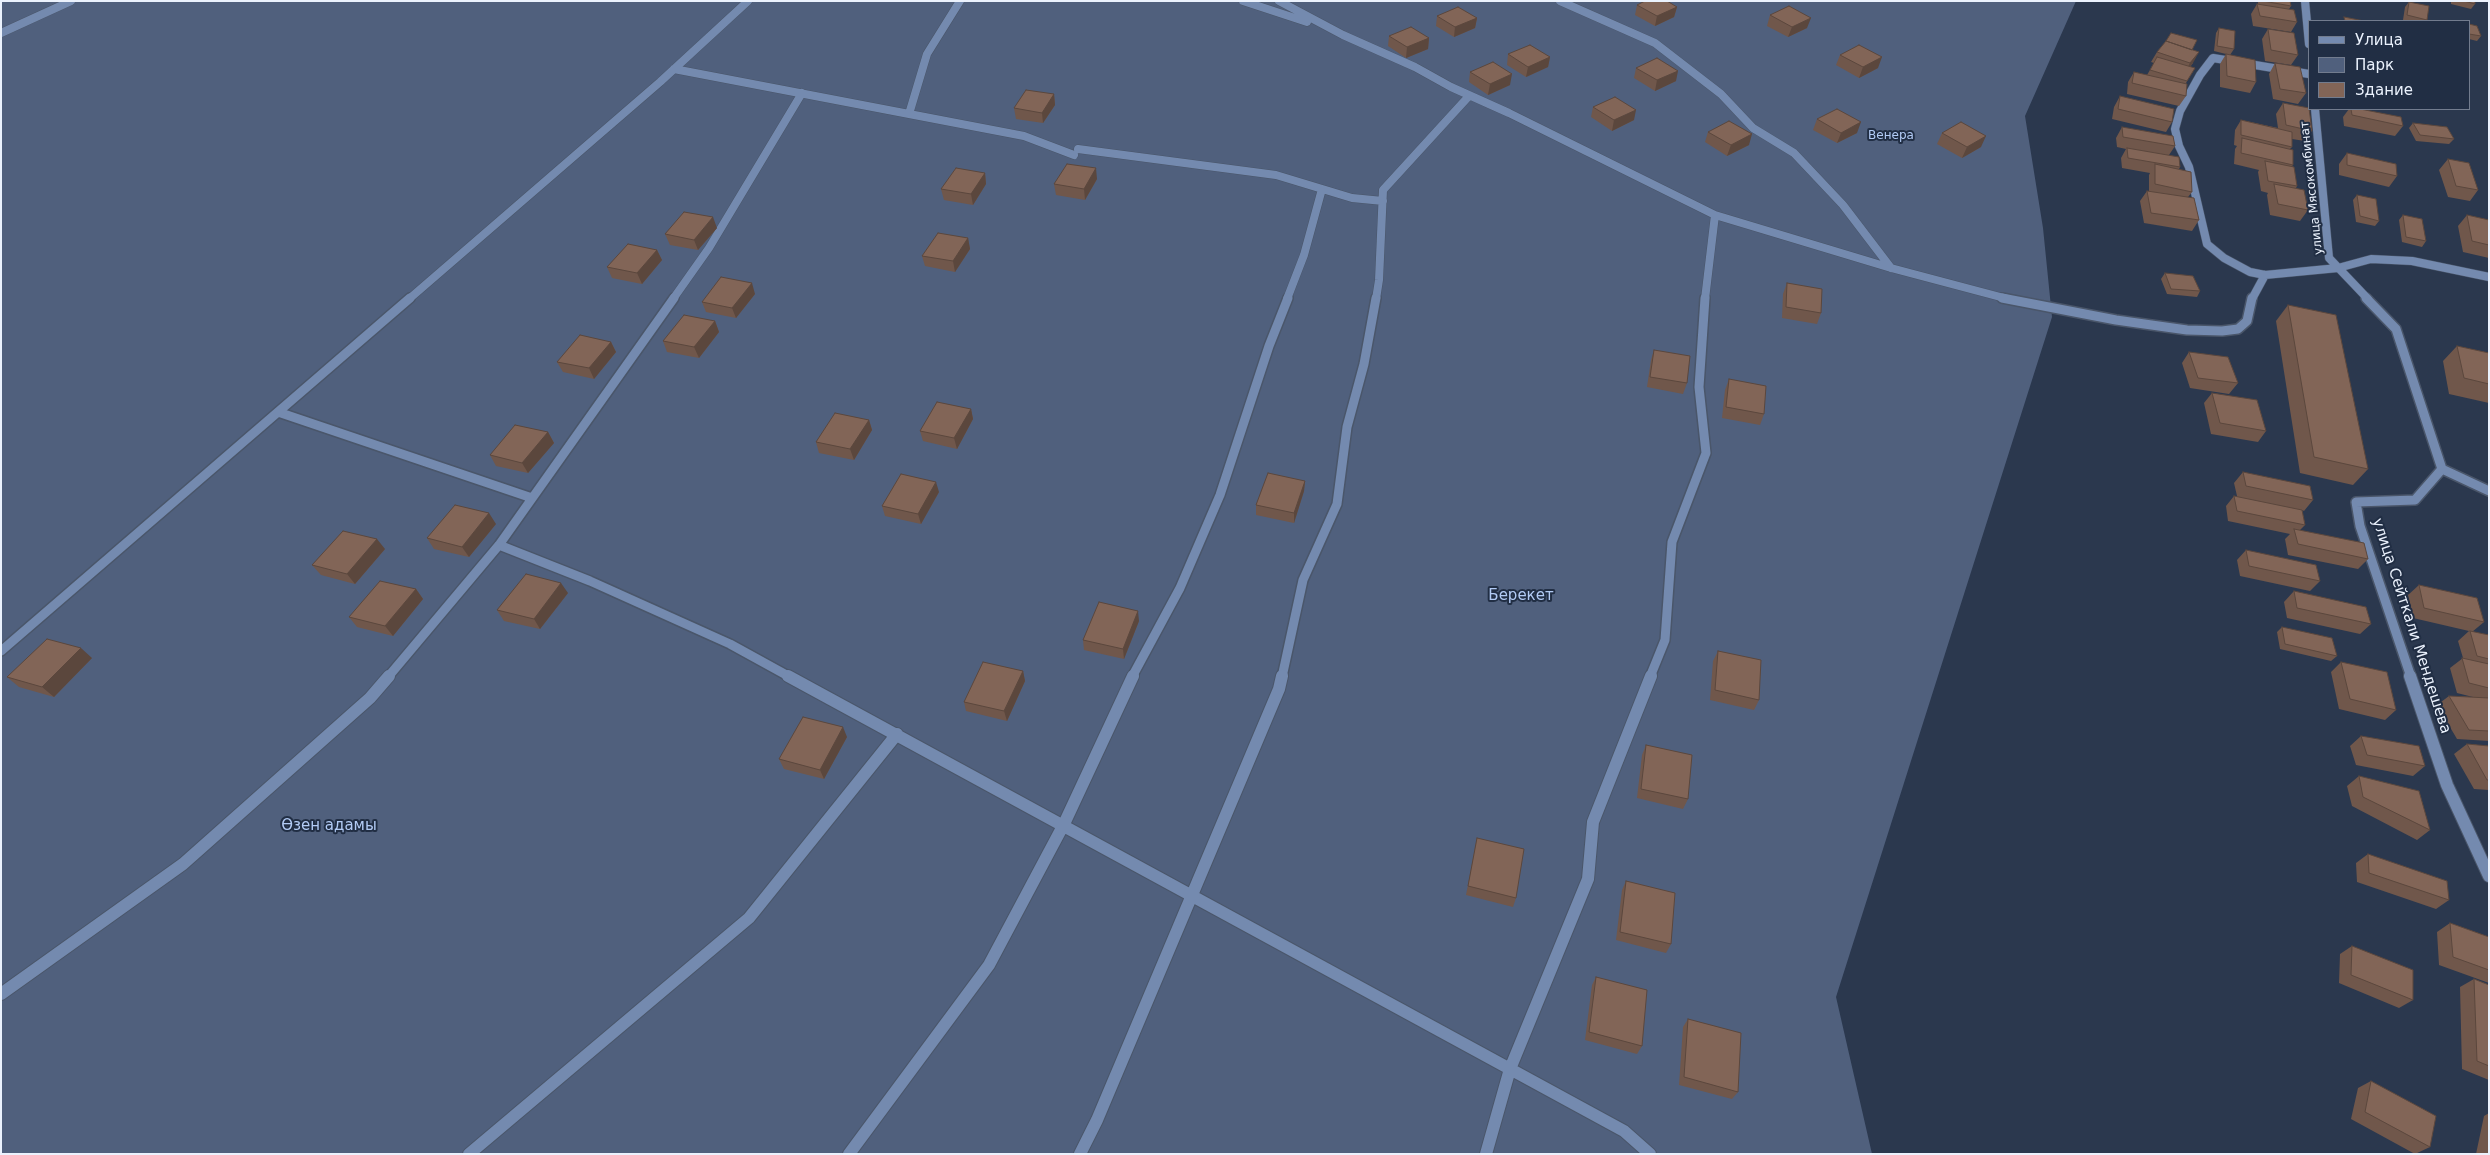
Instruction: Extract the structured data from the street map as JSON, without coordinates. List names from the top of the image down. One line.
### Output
{"streets":{"street":["улица Мясокомбинат","улица Сейткали Мендешева"]},"crossings":[["улица Мясокомбинат","улица Сейткали Мендешева"]],"parks":["Венера","Берекет","Өзен адамы"],"legend":["Улица","Парк","Здание"]}
